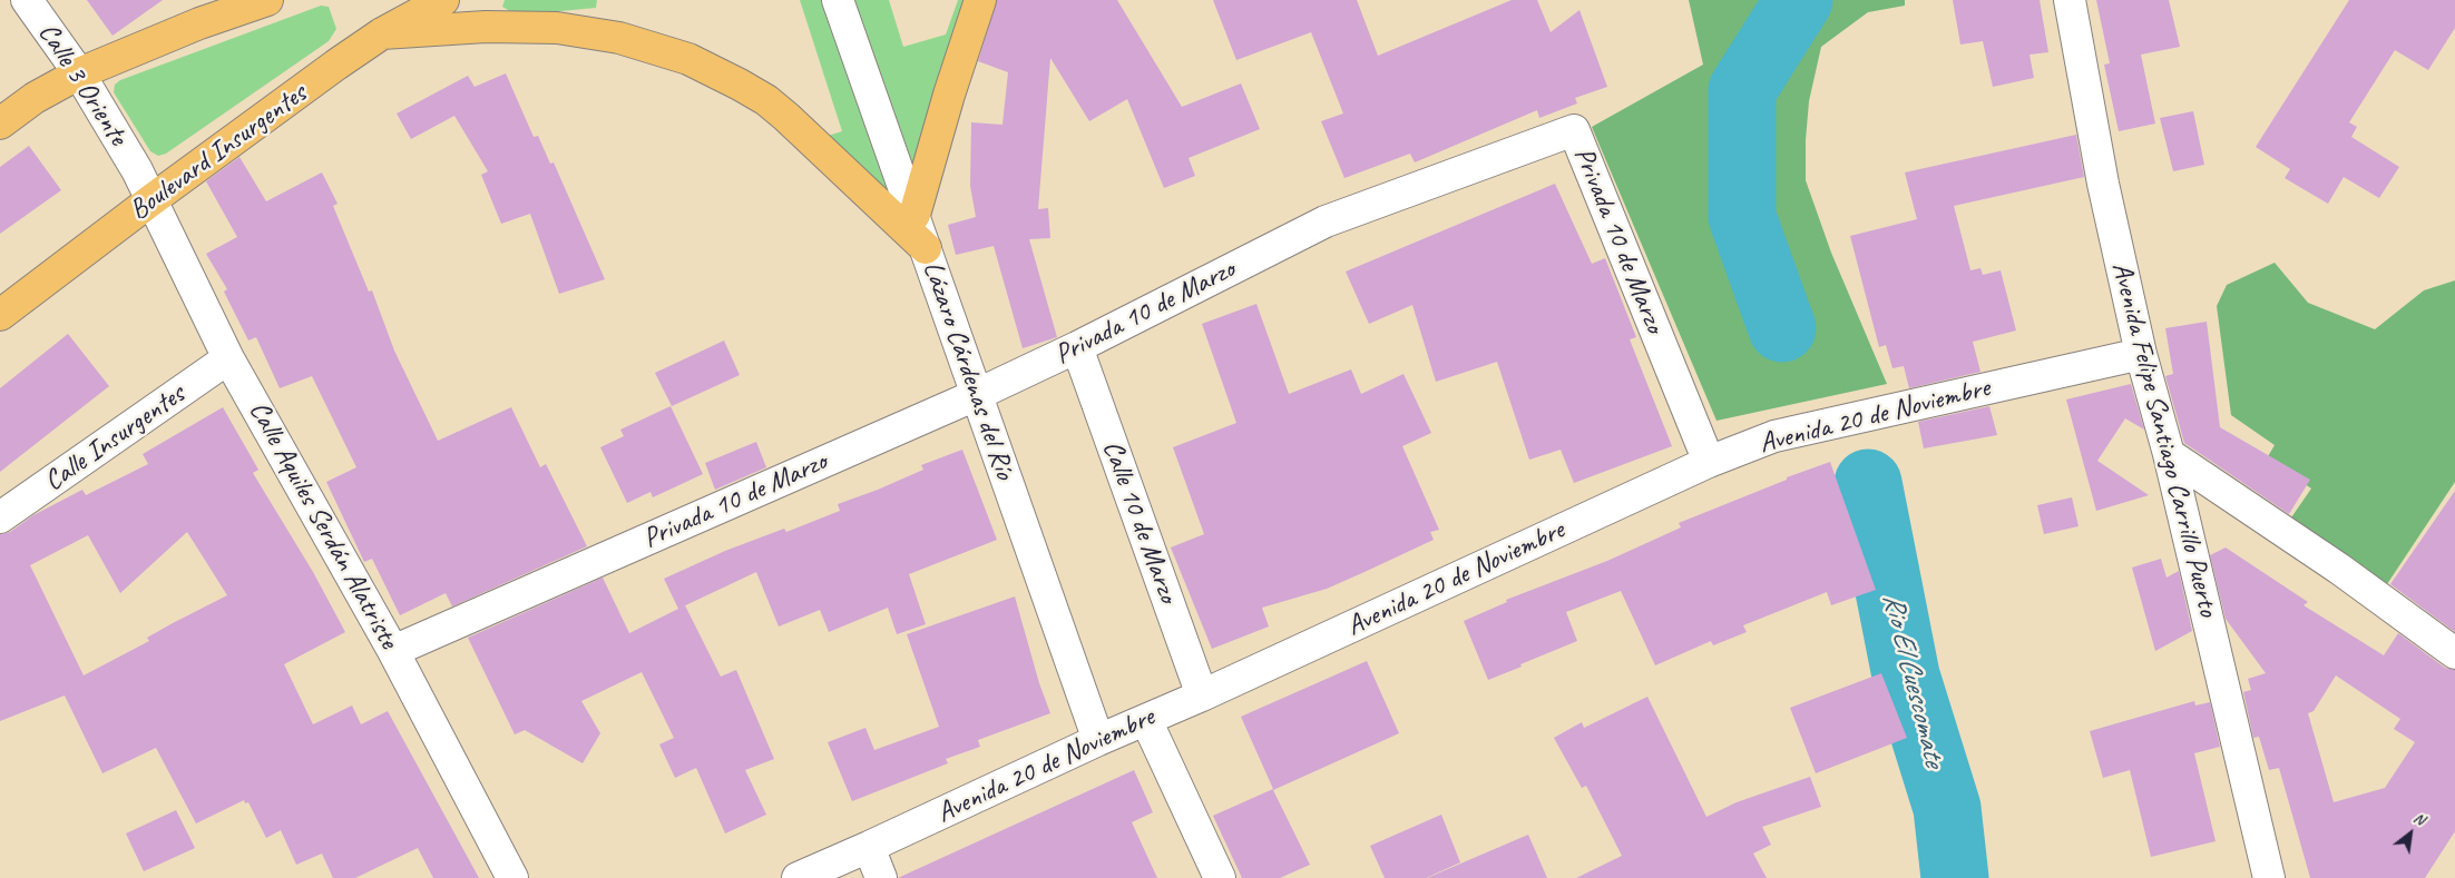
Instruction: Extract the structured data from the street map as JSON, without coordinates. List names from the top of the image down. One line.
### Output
{"streets":{"main road":["Boulevard Insurgentes"],"street":["Calle 3 Oriente","Privada 10 de Marzo","Lázaro Cárdenas del Río","Avenida 20 de Noviembre","Calle Insurgentes","Avenida Felipe Santiago Carrillo Puerto","Calle 10 de Marzo","Calle Aquiles Serdán Alatriste"]},"crossings":[["Calle 3 Oriente","Calle Aquiles Serdán Alatriste"],["Boulevard Insurgentes","Calle Aquiles Serdán Alatriste"],["Privada 10 de Marzo","Lázaro Cárdenas del Río"],["Privada 10 de Marzo","Avenida 20 de Noviembre"],["Privada 10 de Marzo","Calle 10 de Marzo"],["Privada 10 de Marzo","Calle Aquiles Serdán Alatriste"],["Lázaro Cárdenas del Río","Avenida 20 de Noviembre"],["Avenida 20 de Noviembre","Avenida Felipe Santiago Carrillo Puerto"],["Avenida 20 de Noviembre","Calle 10 de Marzo"],["Calle Insurgentes","Calle Aquiles Serdán Alatriste"]],"water":["Rio El Cuescomate"],"north":"top right"}
